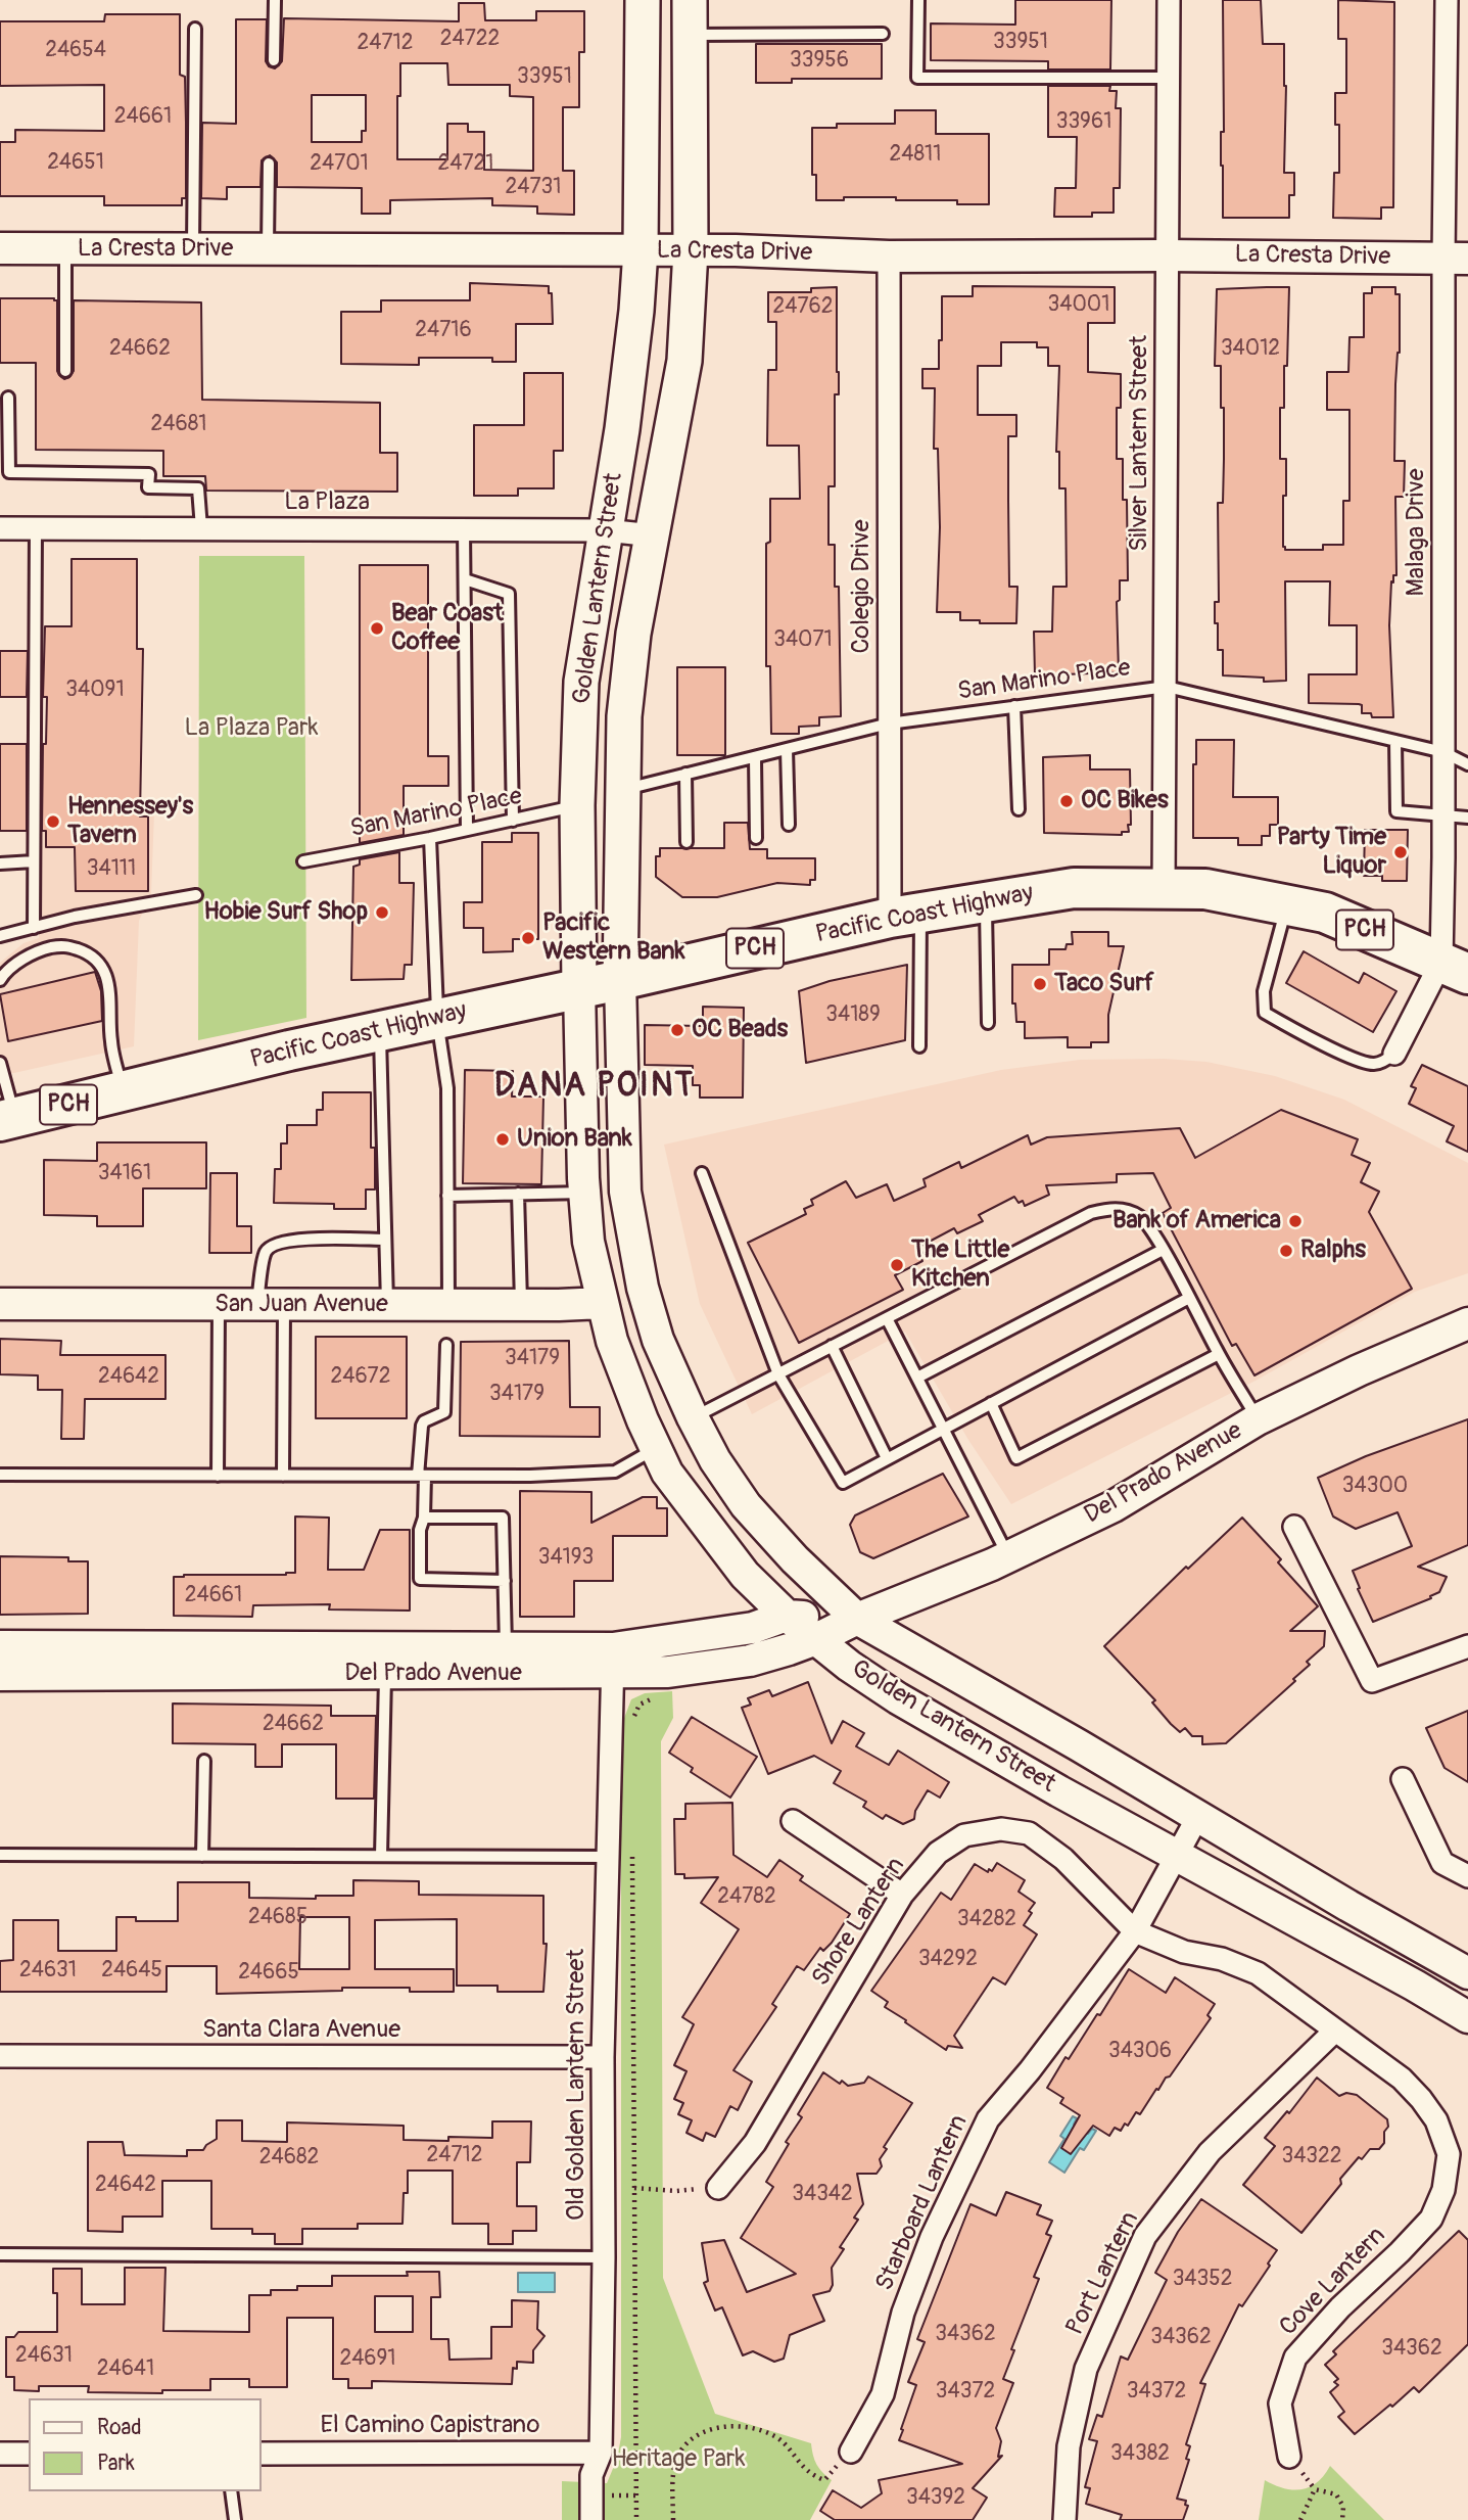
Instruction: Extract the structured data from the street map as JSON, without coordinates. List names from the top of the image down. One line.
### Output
{"streets":{"highway":["Pacific Coast Highway","PCH"],"main road":["La Cresta Drive","Golden Lantern Street","San Juan Avenue","Del Prado Avenue"],"street":["Silver Lantern Street","La Plaza","Malaga Drive","Colegio Drive","Shore Lantern","Santa Clara Avenue","Old Golden Lantern Street","Starboard Lantern","Port Lantern","Cove Lantern","El Camino Capistrano"],"lane":["San Marino Place"]},"crossings":[["La Cresta Drive","Silver Lantern Street"],["La Cresta Drive","Malaga Drive"],["La Cresta Drive","Colegio Drive"],["La Cresta Drive","Golden Lantern Street"],["Silver Lantern Street","San Marino Place"],["Silver Lantern Street","Pacific Coast Highway"],["La Plaza","Golden Lantern Street"],["Malaga Drive","San Marino Place"],["Malaga Drive","Pacific Coast Highway"],["Colegio Drive","San Marino Place"],["Colegio Drive","Pacific Coast Highway"],["Golden Lantern Street","San Marino Place"],["Golden Lantern Street","Pacific Coast Highway"],["Golden Lantern Street","San Juan Avenue"],["Golden Lantern Street","Del Prado Avenue"],["Golden Lantern Street","Starboard Lantern"],["Del Prado Avenue","Old Golden Lantern Street"],["Shore Lantern","Starboard Lantern"],["Santa Clara Avenue","Old Golden Lantern Street"],["Old Golden Lantern Street","El Camino Capistrano"],["Port Lantern","Cove Lantern"]],"districts":["DANA POINT"],"parks":["La Plaza Park","Heritage Park"],"places":["Bear Coast Coffee","OC Bikes","Hennessey's Tavern","Party Time Liquor","Hobie Surf Shop","Pacific Western Bank","Taco Surf","OC Beads","Union Bank","Bank of America","Ralphs","The Little Kitchen"],"house_numbers":["24722","33951","24712","24654","33956","33951","24661","33961","24811","24651","24701","24721","24731","34001","24762","24716","24662","34012","24681","34071","34091","34111","34189","34161","34179","24642","24672","34179","34300","34193","24661","24662","24782","24685","34282","34292","24631","24645","24665","34306","24712","34322","24682","24642","34342","34352","34362","34362","34362","24631","24691","24641","34372","34372","34382","34392"],"legend":["Road","Park"]}
